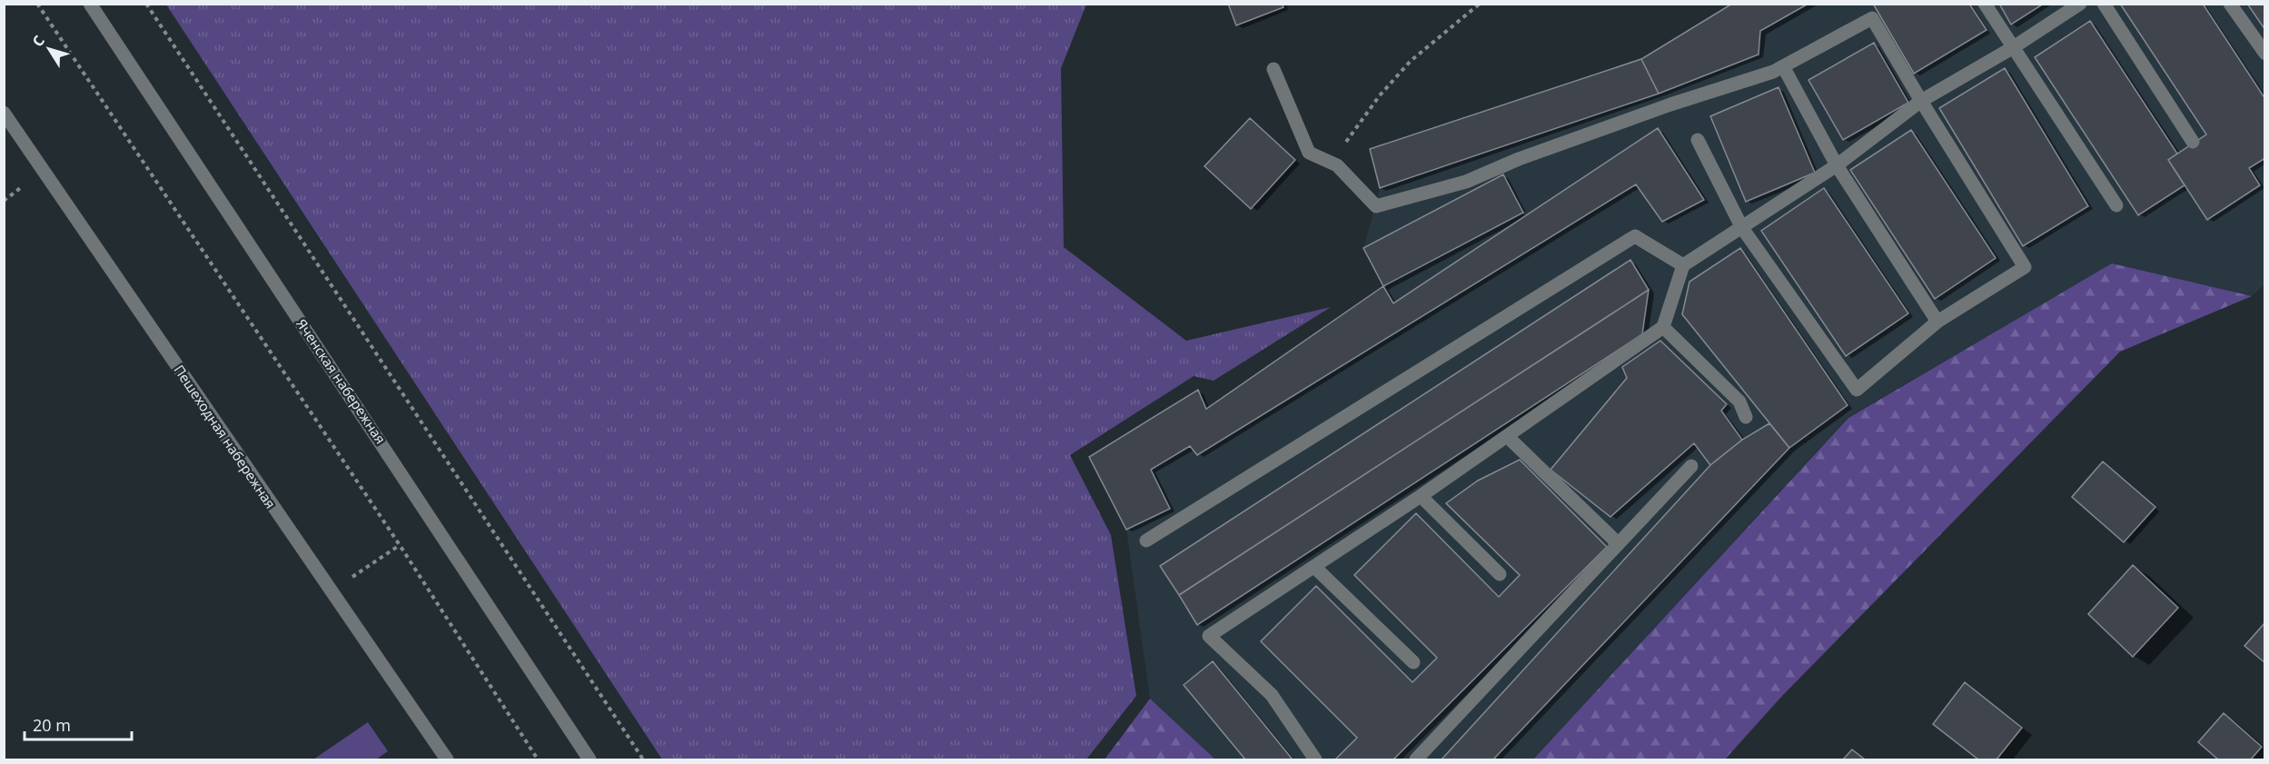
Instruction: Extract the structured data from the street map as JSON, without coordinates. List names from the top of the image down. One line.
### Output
{"streets":{"street":["Яченская набережная","Пешеходная набережная"]},"scale_bar":"20 m","north":"top left"}
